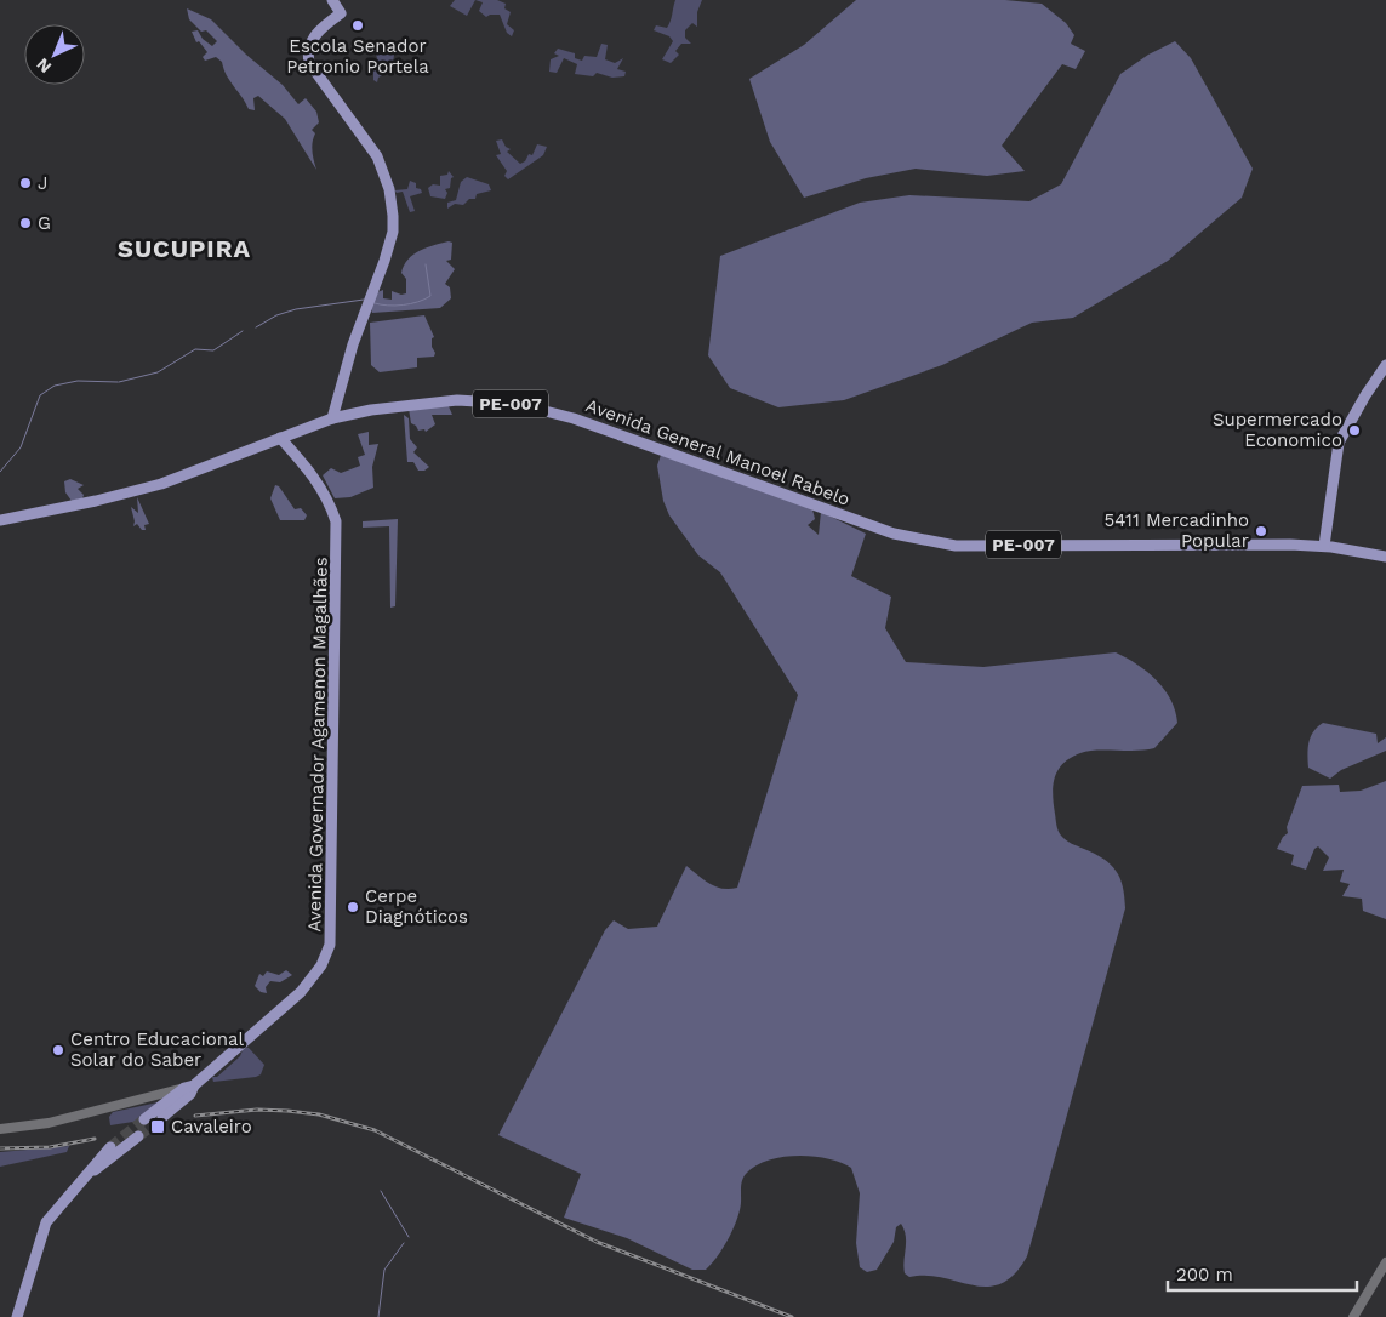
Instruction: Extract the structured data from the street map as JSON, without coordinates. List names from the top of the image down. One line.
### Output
{"streets":{"main road":["PE-007","Avenida General Manoel Rabelo","Avenida Governador Agamenon Magalhães"]},"crossings":[["Avenida General Manoel Rabelo","Avenida Governador Agamenon Magalhães"]],"districts":["SUCUPIRA"],"places":{"other":["Escola Senador Petronio Portela","J","G","Supermercado Economico","5411 Mercadinho Popular","Cerpe Diagnóticos","Centro Educacional Solar do Saber"],"transit":["Cavaleiro"]},"scale_bar":"200 m","north":"bottom left"}
